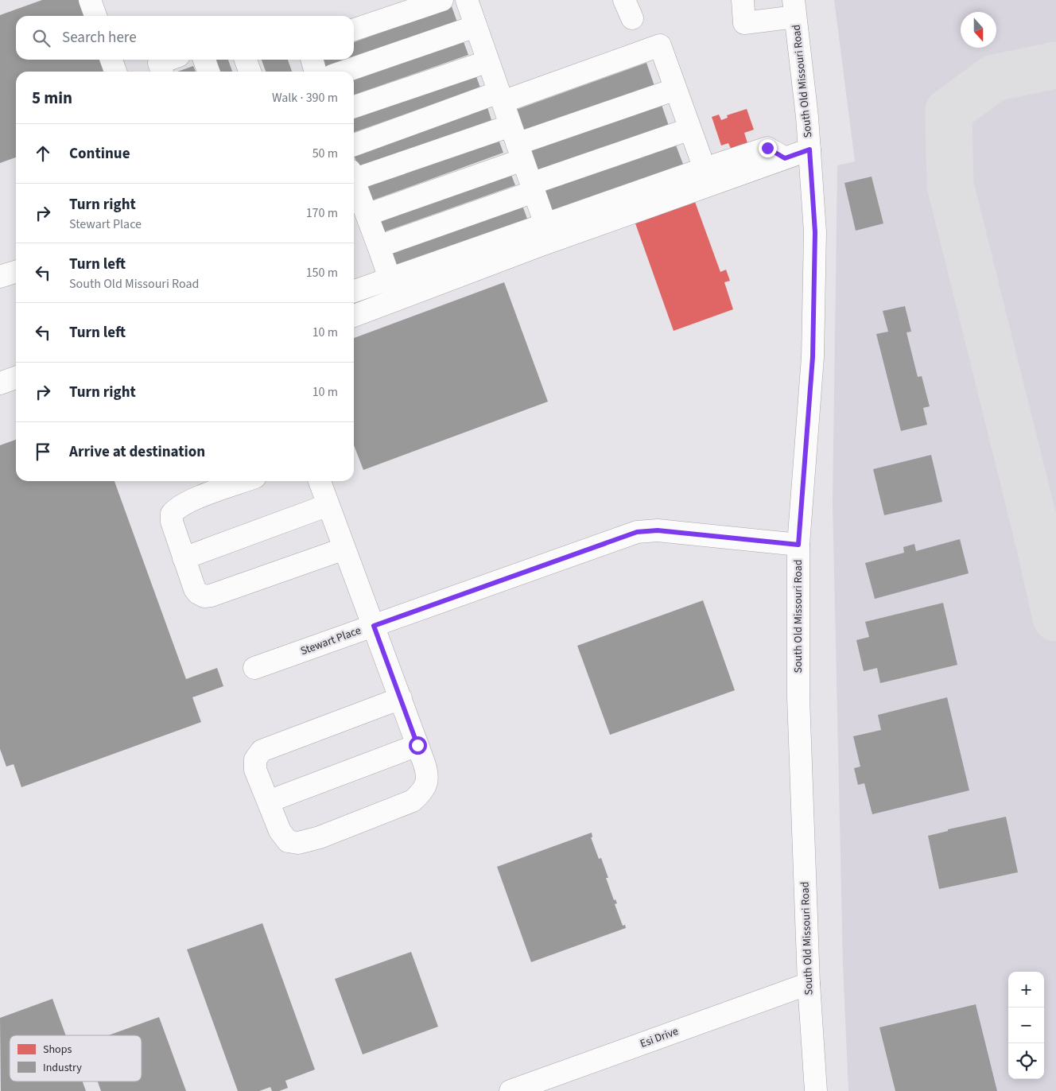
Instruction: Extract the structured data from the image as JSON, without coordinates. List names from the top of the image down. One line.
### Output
{"streets":{"main road":["South Old Missouri Road","Stewart Place","Esi Drive"]},"crossings":[["South Old Missouri Road","Stewart Place"],["South Old Missouri Road","Esi Drive"]],"legend":["Shops","Industry"],"north":"bottom","page":{"search":"Search here","heading":["5 min","Walk · 390 m"],"list":[["Continue","50 m"],["Turn right","Stewart Place","170 m"],["Turn left","South Old Missouri Road","150 m"],["Turn left","10 m"],["Turn right","10 m"],"Arrive at destination"],"map_buttons":["+","−"]}}
